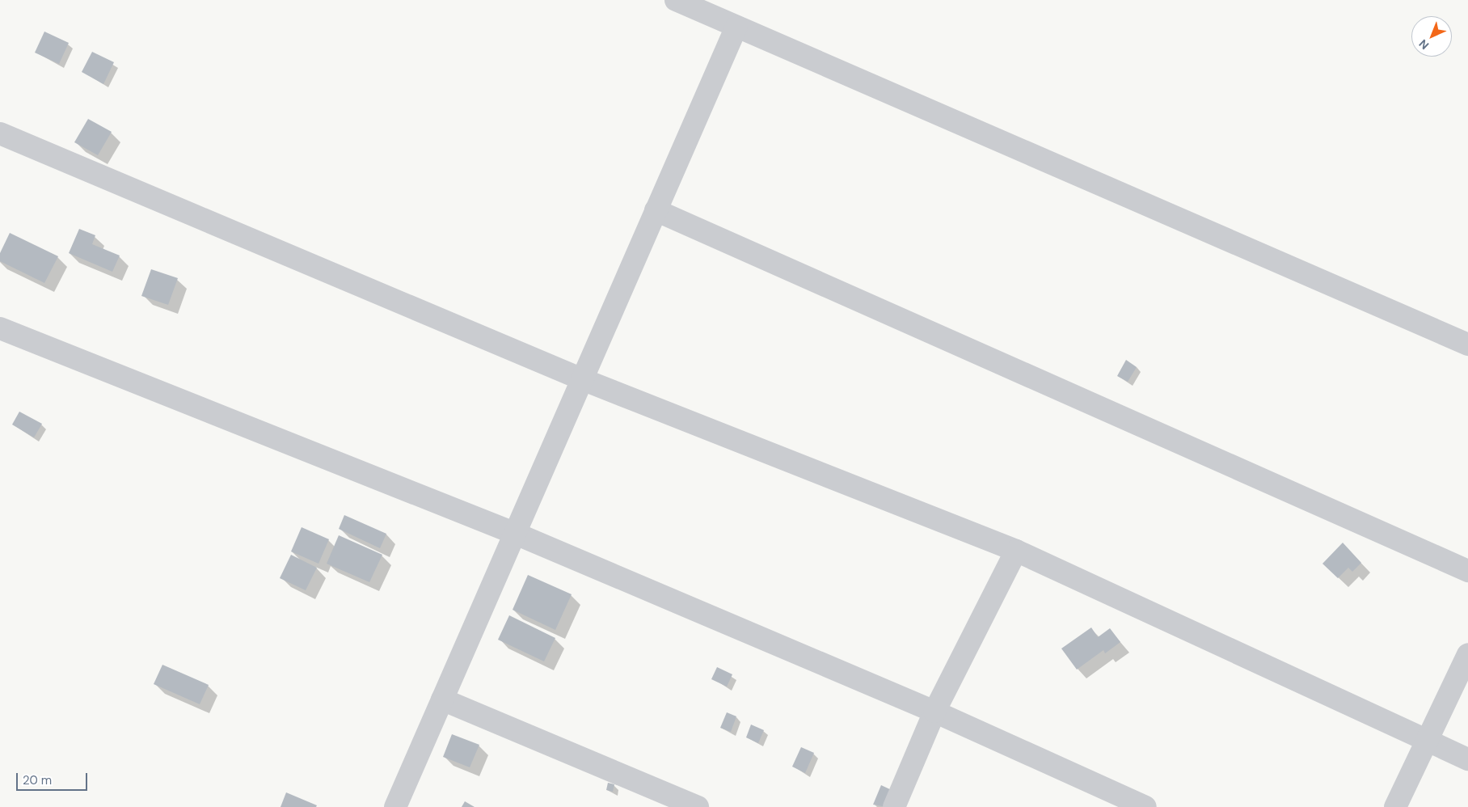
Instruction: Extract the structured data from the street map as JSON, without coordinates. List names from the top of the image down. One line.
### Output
{"scale_bar":"20 m","north":"bottom left"}
